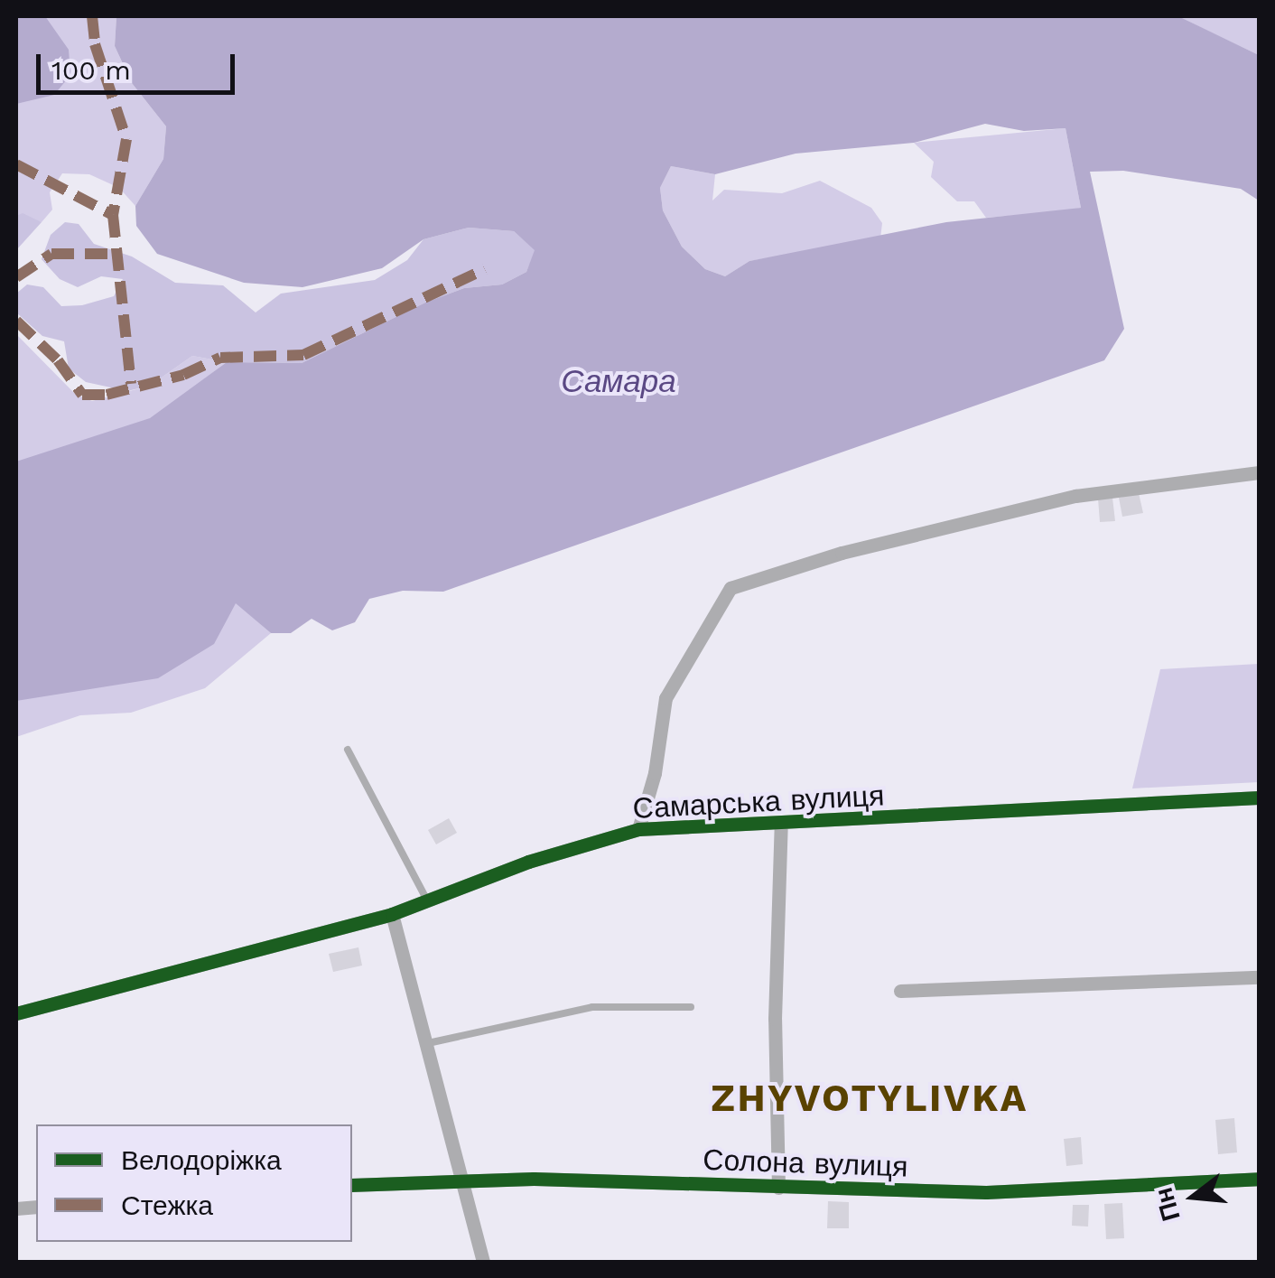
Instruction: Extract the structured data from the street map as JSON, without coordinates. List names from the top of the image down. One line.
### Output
{"streets":{"street":["Самарська вулиця","Солона вулиця"]},"districts":["ZHYVOTYLIVKA"],"water":["Самара"],"legend":["Велодоріжка","Стежка"],"scale_bar":"100 m","north":"left"}
